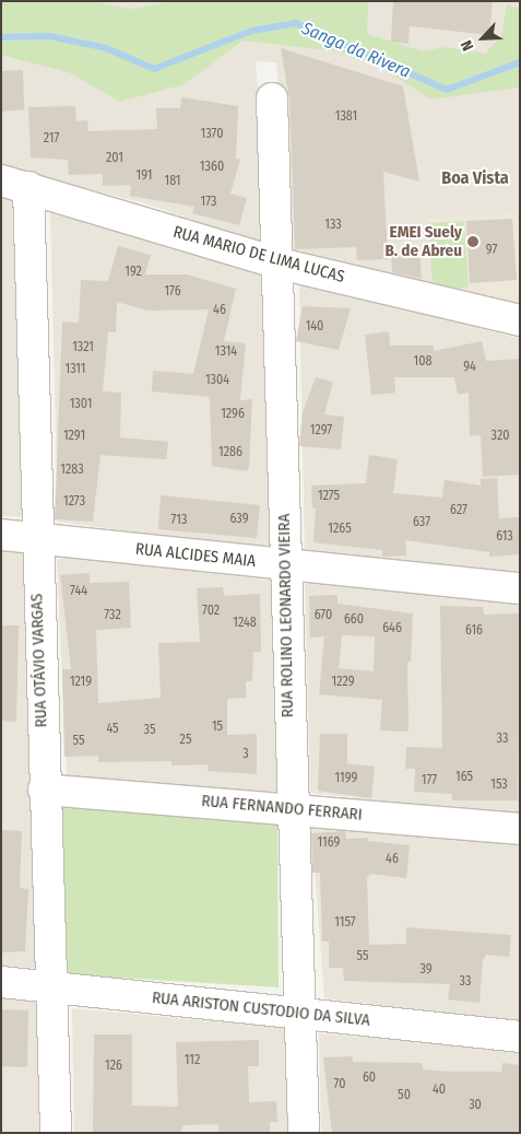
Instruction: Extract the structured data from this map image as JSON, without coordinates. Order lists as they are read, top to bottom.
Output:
{
  "streets": {
    "street": [
      "RUA MARIO DE LIMA LUCAS",
      "RUA ALCIDES MAIA",
      "RUA ROLINO LEONARDO VIEIRA",
      "RUA OTÁVIO VARGAS",
      "RUA FERNANDO FERRARI",
      "RUA ARISTON CUSTODIO DA SILVA"
    ]
  },
  "crossings": [
    ["RUA MARIO DE LIMA LUCAS", "RUA ROLINO LEONARDO VIEIRA"],
    ["RUA MARIO DE LIMA LUCAS", "RUA OTÁVIO VARGAS"],
    ["RUA ALCIDES MAIA", "RUA ROLINO LEONARDO VIEIRA"],
    ["RUA ALCIDES MAIA", "RUA OTÁVIO VARGAS"],
    ["RUA ROLINO LEONARDO VIEIRA", "RUA FERNANDO FERRARI"],
    ["RUA ROLINO LEONARDO VIEIRA", "RUA ARISTON CUSTODIO DA SILVA"],
    ["RUA OTÁVIO VARGAS", "RUA FERNANDO FERRARI"],
    ["RUA OTÁVIO VARGAS", "RUA ARISTON CUSTODIO DA SILVA"]
  ],
  "districts": ["Boa Vista"],
  "water": ["Sanga da Rivera"],
  "places": ["EMEI Suely B. de Abreu"],
  "house_numbers": [
    "1381",
    "1370",
    "217",
    "201",
    "1360",
    "191",
    "181",
    "173",
    "133",
    "97",
    "192",
    "176",
    "46",
    "140",
    "1321",
    "1314",
    "108",
    "94",
    "1311",
    "1304",
    "1301",
    "1296",
    "1297",
    "1291",
    "320",
    "1286",
    "1283",
    "1275",
    "1273",
    "627",
    "639",
    "713",
    "637",
    "1265",
    "613",
    "744",
    "702",
    "732",
    "670",
    "660",
    "1248",
    "646",
    "616",
    "1219",
    "1229",
    "15",
    "45",
    "35",
    "33",
    "25",
    "55",
    "3",
    "165",
    "1199",
    "177",
    "153",
    "1169",
    "46",
    "1157",
    "55",
    "39",
    "33",
    "112",
    "126",
    "60",
    "70",
    "40",
    "50",
    "30"
  ],
  "north": "bottom left"
}
